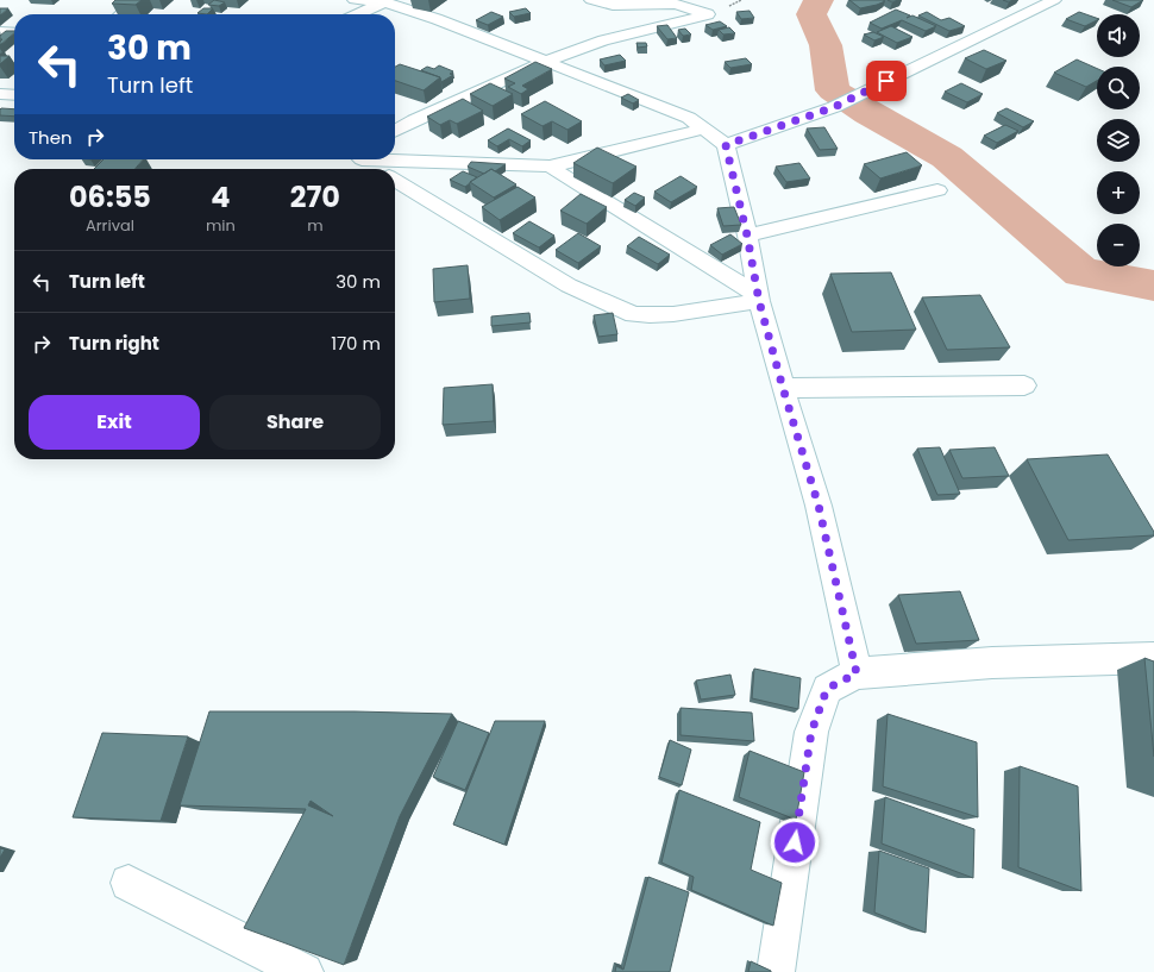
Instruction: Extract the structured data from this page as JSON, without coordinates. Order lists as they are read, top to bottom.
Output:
{
  "page": {
    "map_buttons": ["+", "−"],
    "turn": ["30 m", "Turn left"],
    "then": "Then",
    "eta": [
      "06:55",
      "Arrival",
      "4",
      "min",
      "270",
      "m"
    ],
    "list": [
      {
        "name": "Turn left",
        "value": "30 m"
      },
      {
        "name": "Turn right",
        "value": "170 m"
      }
    ],
    "buttons": ["Exit", "Share"]
  }
}
